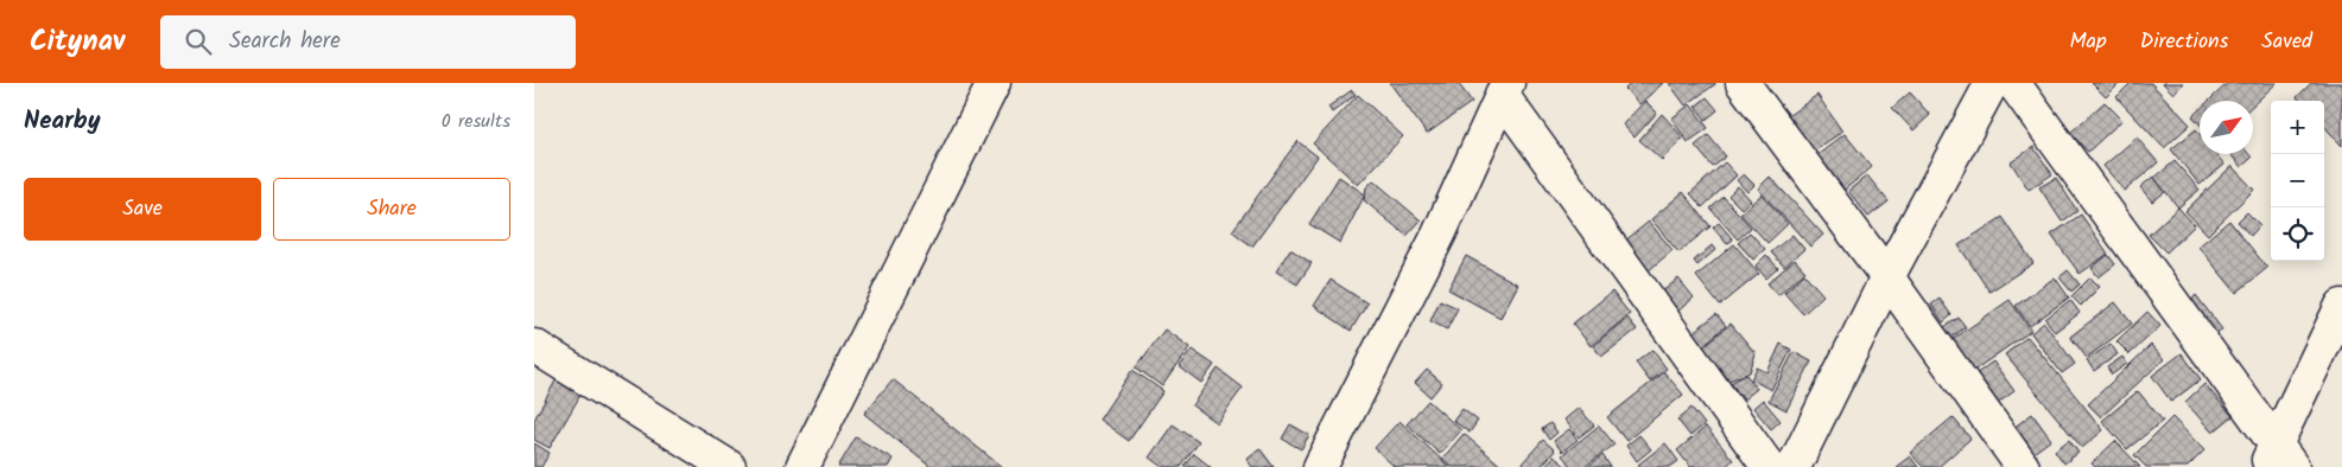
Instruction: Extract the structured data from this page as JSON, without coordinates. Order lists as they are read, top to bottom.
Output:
{
  "north": "top right",
  "page": {
    "header": "Citynav",
    "search": "Search here",
    "nav": ["Map", "Directions", "Saved"],
    "heading": ["Nearby", "0 results"],
    "map_buttons": ["+", "−"],
    "buttons": ["Save", "Share"]
  }
}
